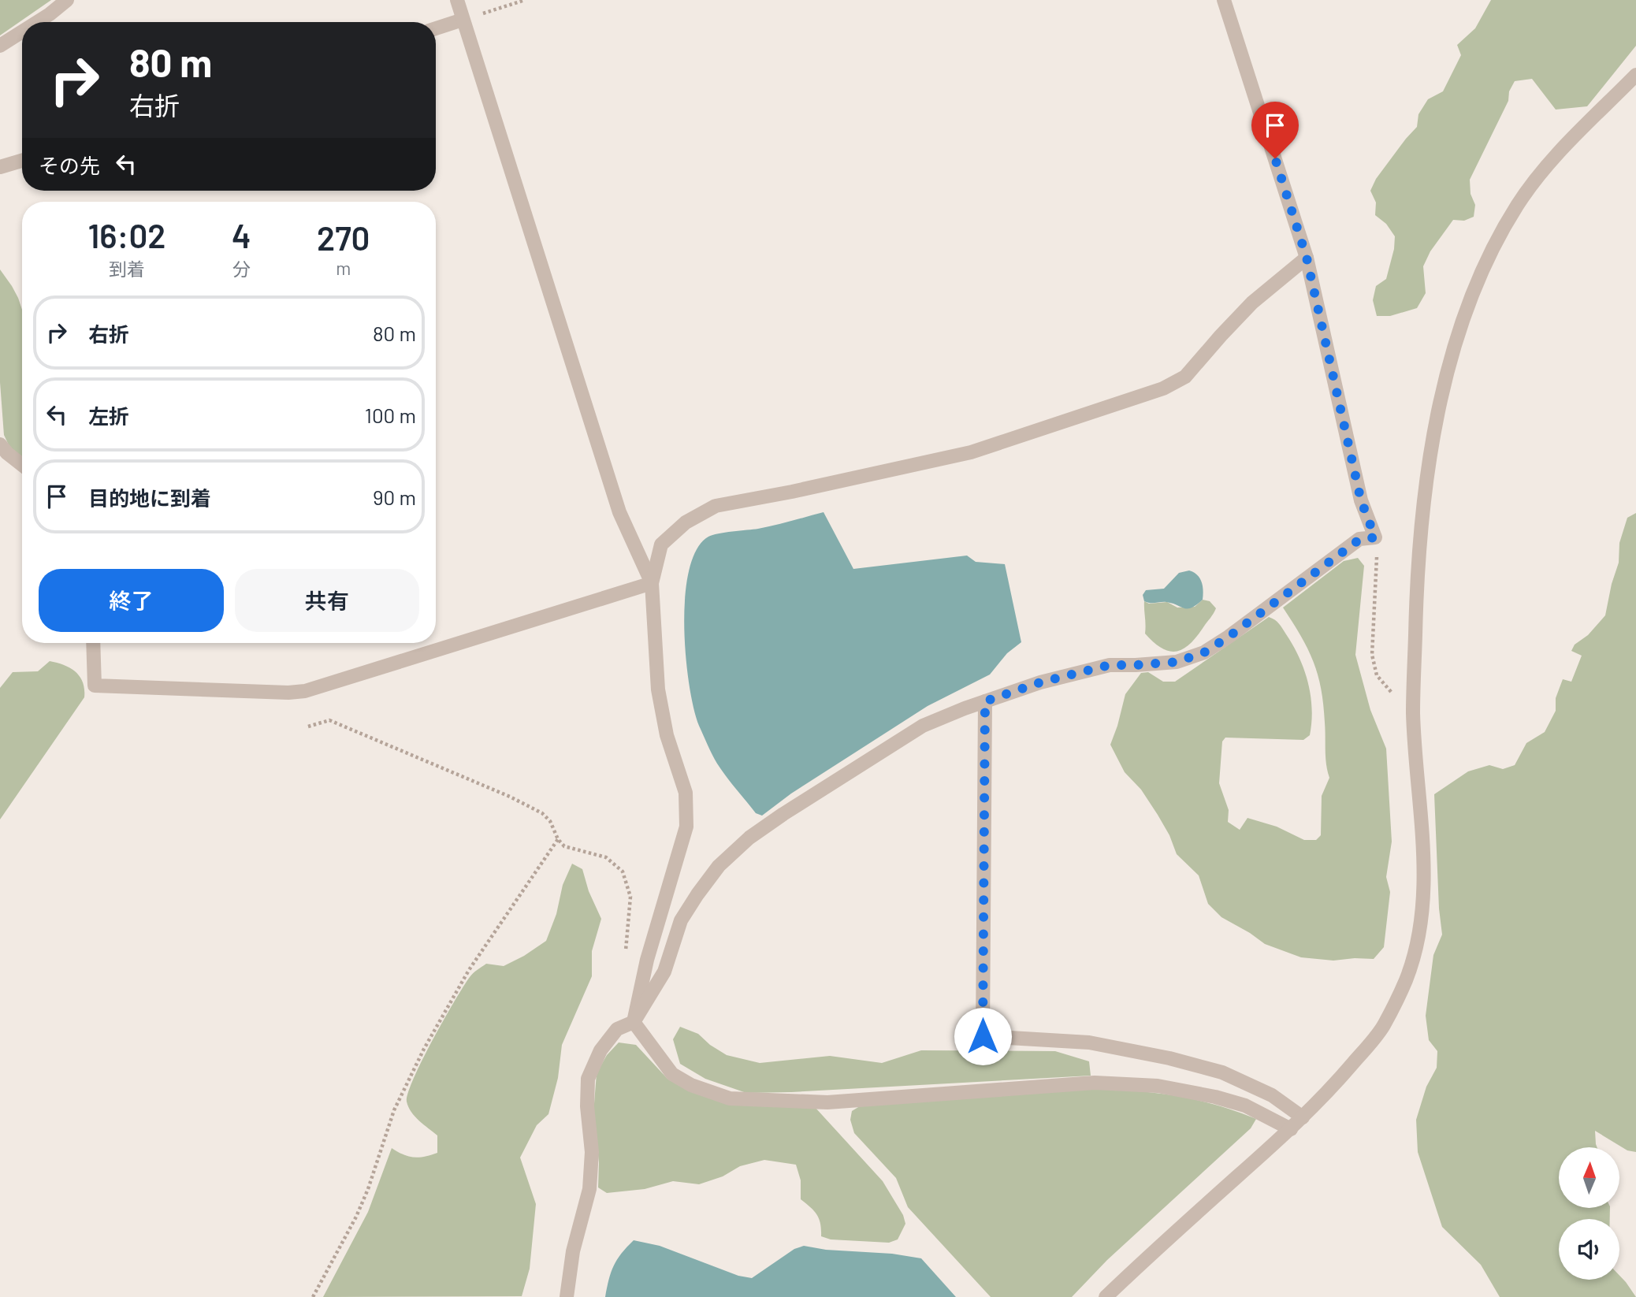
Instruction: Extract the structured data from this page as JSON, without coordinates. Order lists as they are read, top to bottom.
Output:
{
  "north": "top",
  "page": {
    "turn": ["80 m", "右折"],
    "then": "その先",
    "eta": [
      "16:02",
      "到着",
      "4",
      "分",
      "270",
      "m"
    ],
    "list": [
      {
        "name": "右折",
        "value": "80 m"
      },
      {
        "name": "左折",
        "value": "100 m"
      },
      {
        "name": "目的地に到着",
        "value": "90 m"
      }
    ],
    "buttons": ["終了", "共有"]
  }
}
